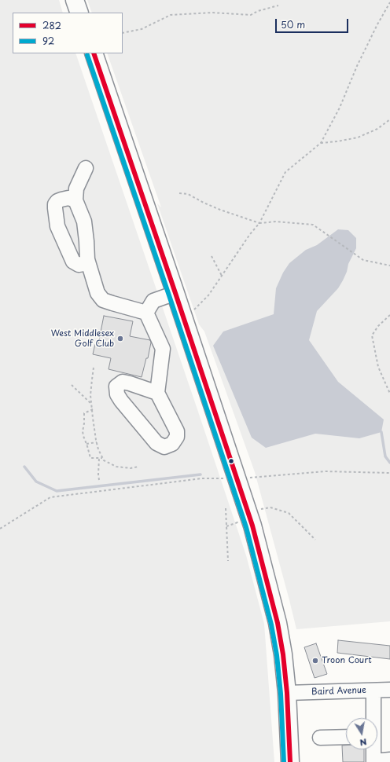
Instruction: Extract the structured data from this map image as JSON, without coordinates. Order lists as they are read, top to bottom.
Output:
{
  "streets": {
    "street": ["Baird Avenue"]
  },
  "places": ["West Middlesex Golf Club", "Troon Court"],
  "lines": ["transit line 282", "transit line 92"],
  "legend": ["282", "92"],
  "scale_bar": "50 m",
  "north": "bottom"
}
